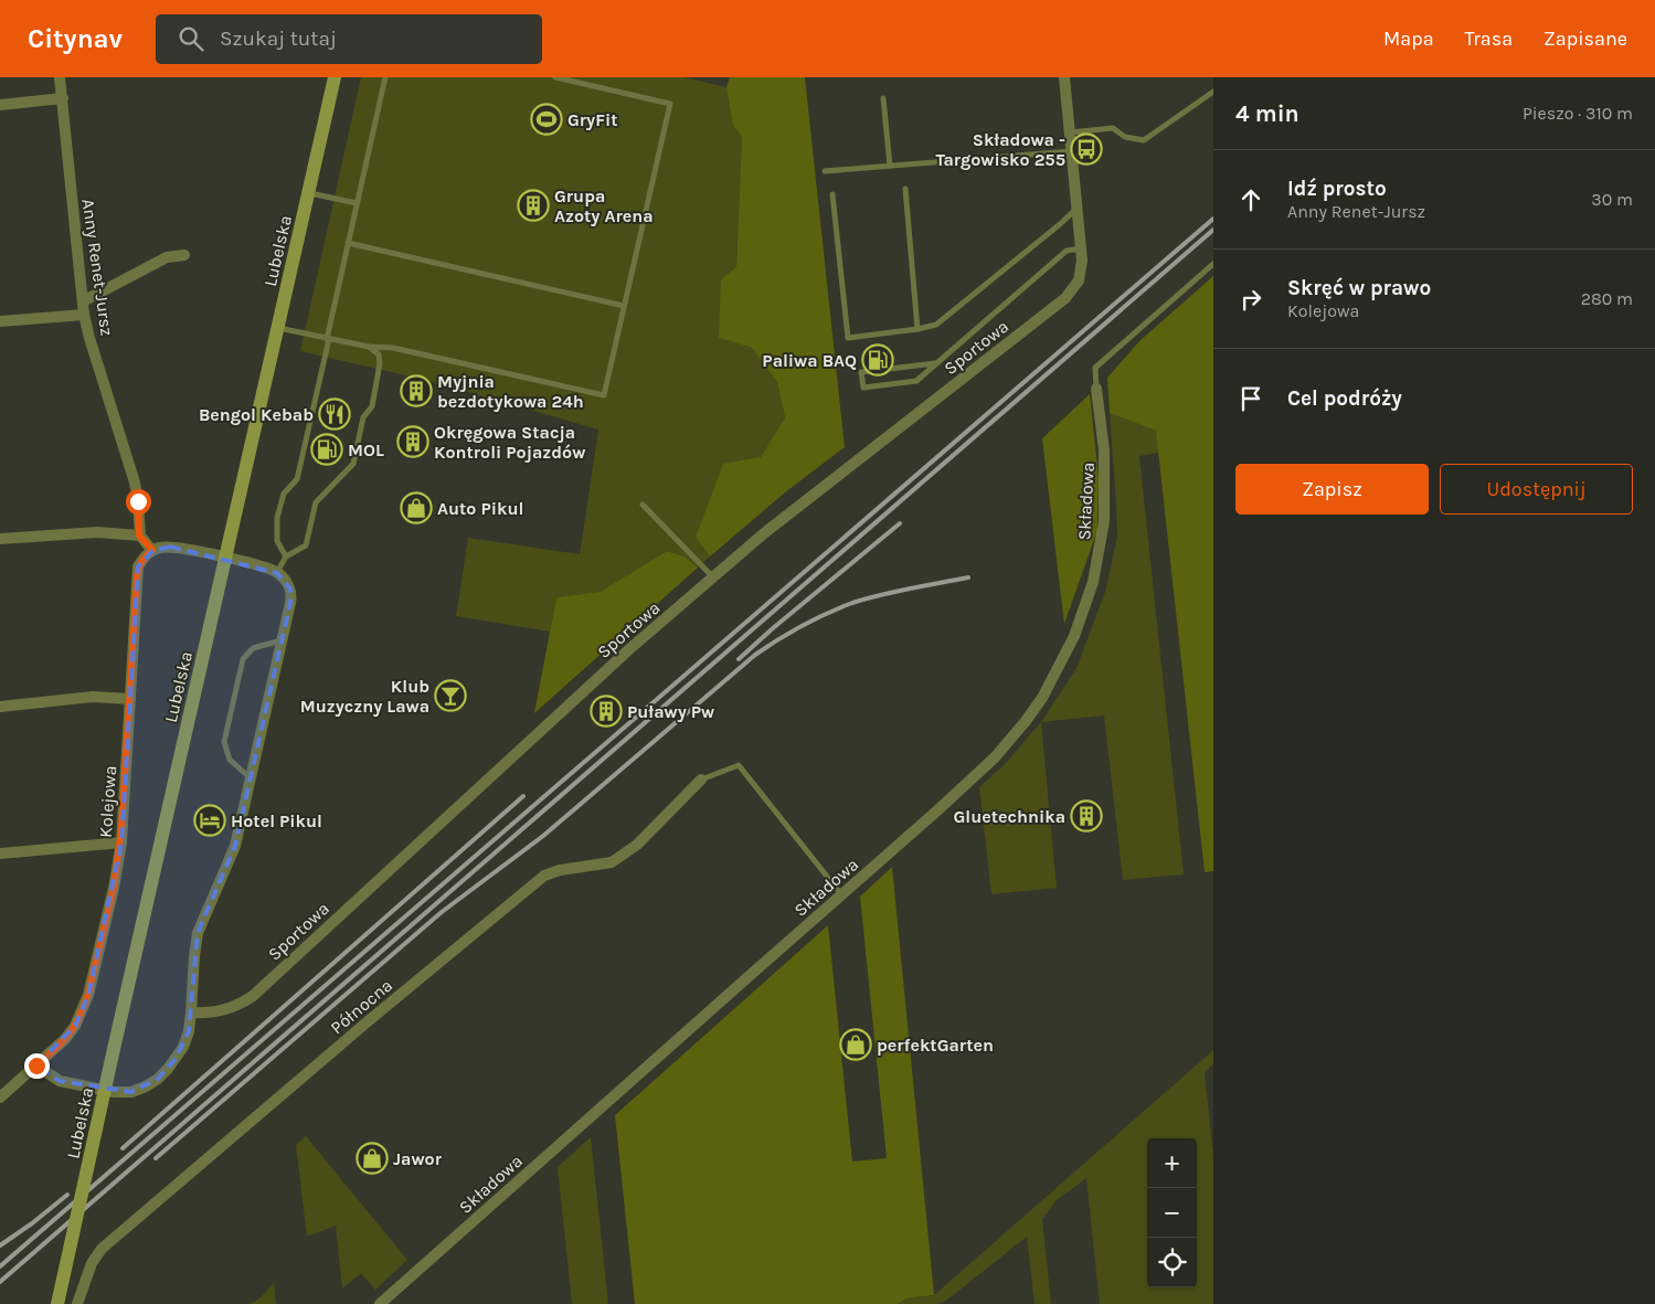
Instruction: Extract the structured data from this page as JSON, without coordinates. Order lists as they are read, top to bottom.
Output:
{
  "streets": {
    "main road": ["Lubelska"],
    "street": [
      "Anny Renet-Jursz",
      "Sportowa",
      "Składowa",
      "Kolejowa",
      "Północna"
    ]
  },
  "places": {
    "sports": ["GryFit"],
    "bus stop": ["Składowa - Targowisko 255"],
    "building": [
      "Grupa Azoty Arena",
      "Myjnia bezdotykowa 24h",
      "Okręgowa Stacja Kontroli Pojazdów",
      "Puławy Pw",
      "Gluetechnika"
    ],
    "fuel station": ["Paliwa BAQ", "MOL"],
    "restaurant": ["Bengol Kebab"],
    "shop": ["Auto Pikul", "perfektGarten", "Jawor"],
    "bar": ["Klub Muzyczny Lawa"],
    "hotel": ["Hotel Pikul"]
  },
  "page": {
    "header": "Citynav",
    "search": "Szukaj tutaj",
    "nav": ["Mapa", "Trasa", "Zapisane"],
    "heading": ["4 min", "Pieszo · 310 m"],
    "list": [
      ["Idź prosto", "Anny Renet-Jursz", "30 m"],
      ["Skręć w prawo", "Kolejowa", "280 m"],
      "Cel podróży"
    ],
    "buttons": ["Zapisz", "Udostępnij"],
    "map_buttons": ["+", "−"]
  }
}
